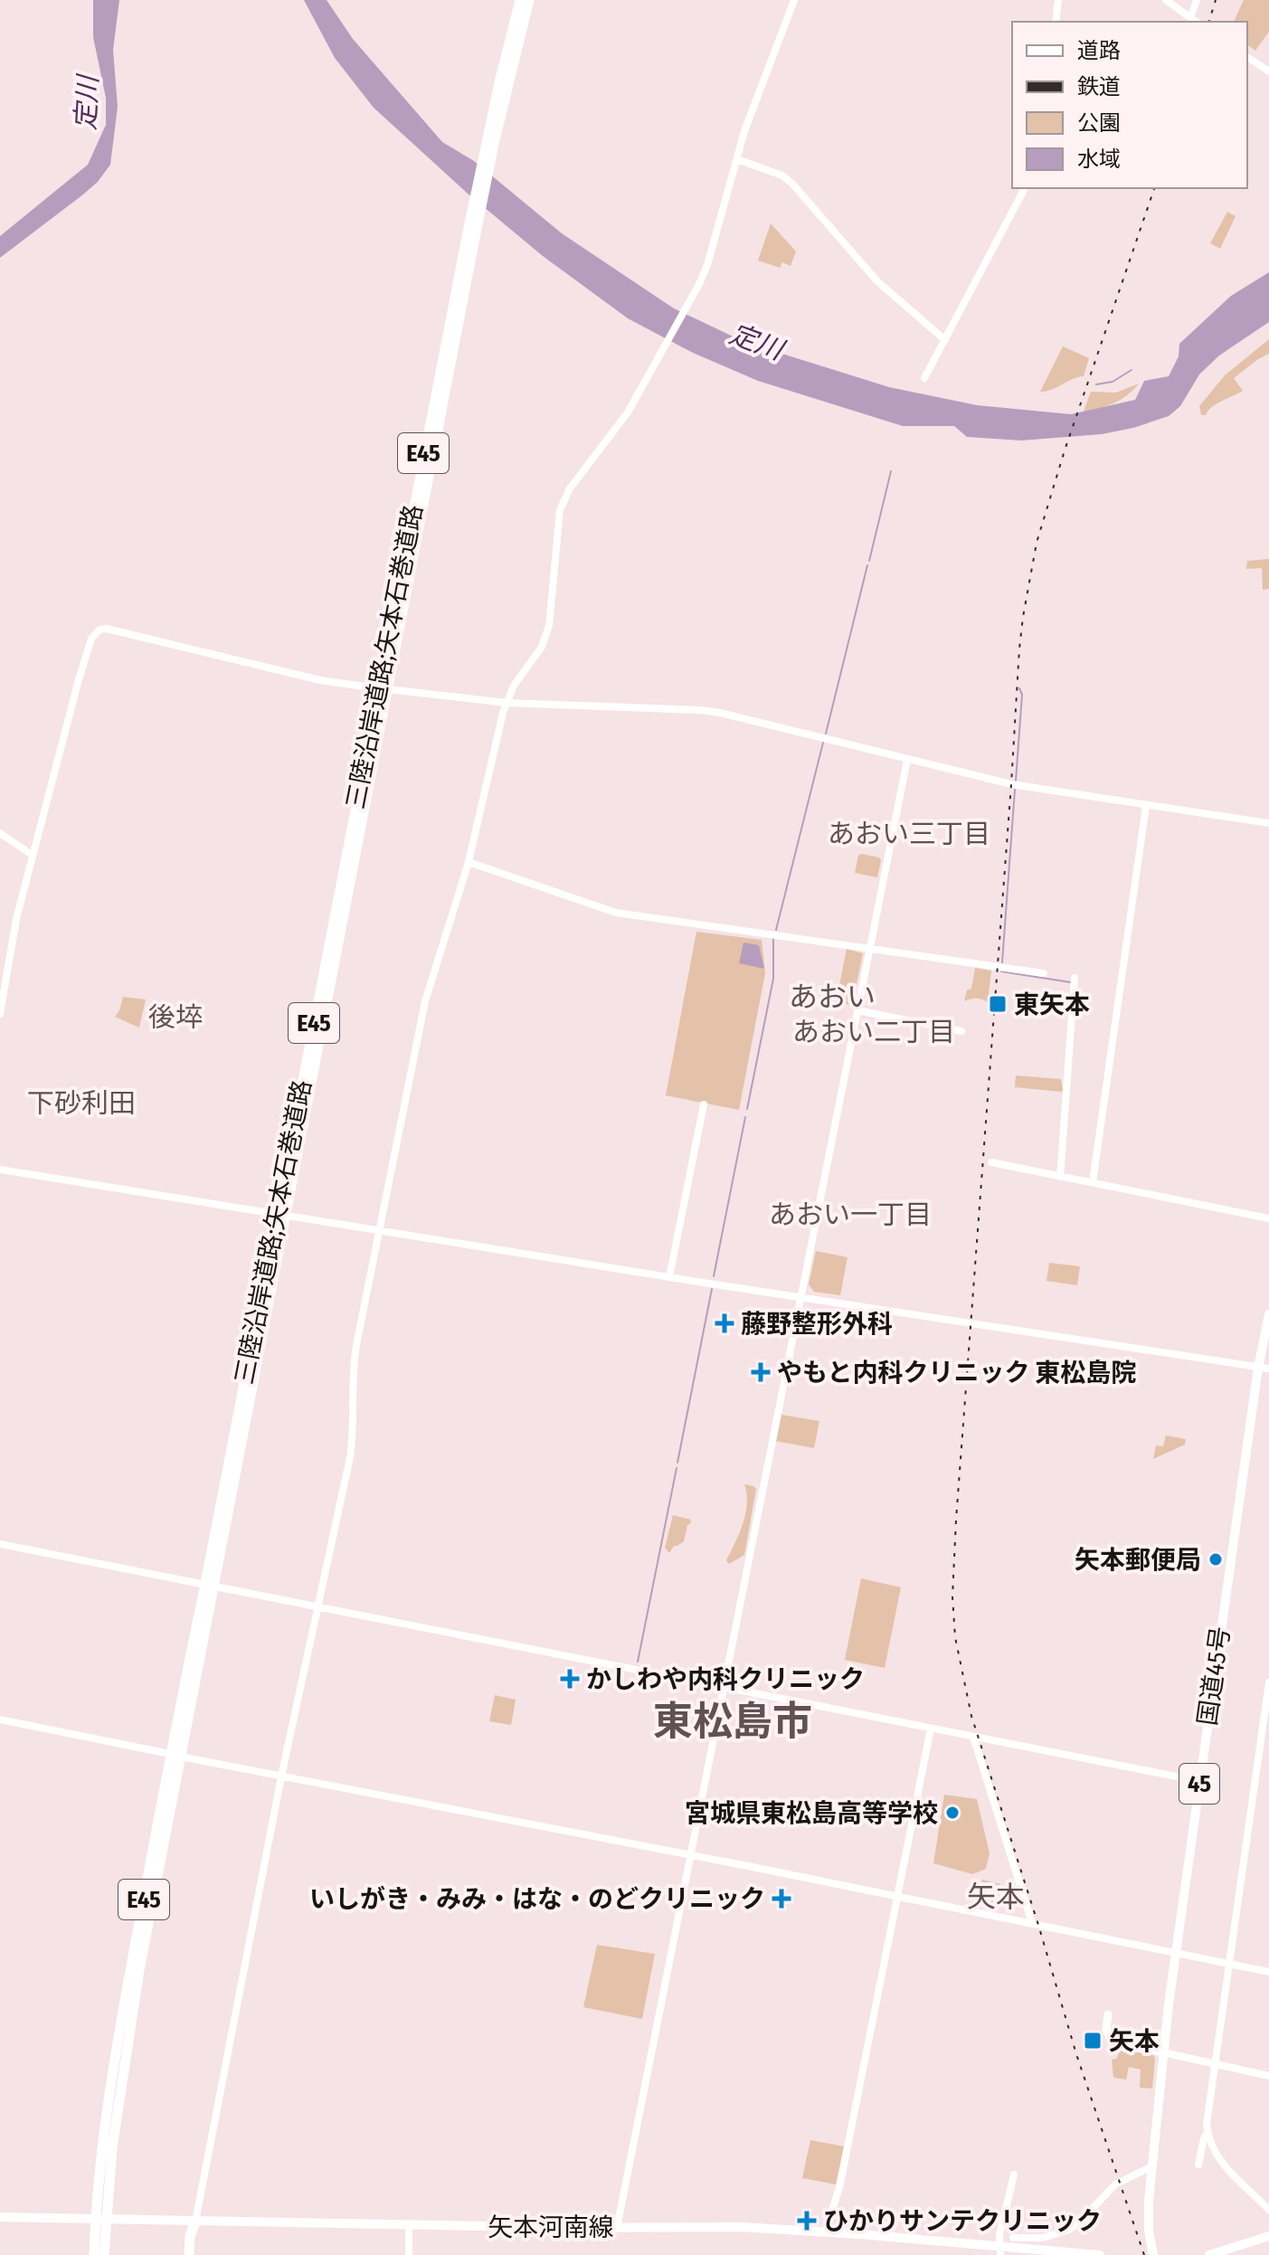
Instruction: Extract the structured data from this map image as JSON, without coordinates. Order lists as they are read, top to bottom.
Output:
{
  "streets": {
    "highway": ["E45", "三陸沿岸道路;矢本石巻道路"],
    "main road": ["国道45号", "45", "矢本河南線"]
  },
  "districts": [
    "あおい三丁目",
    "あおい",
    "後埣",
    "あおい二丁目",
    "下砂利田",
    "あおい一丁目",
    "東松島市",
    "矢本"
  ],
  "water": ["定川"],
  "places": {
    "transit": ["東矢本", "矢本"],
    "health": [
      "藤野整形外科",
      "やもと内科クリニック 東松島院",
      "かしわや内科クリニック",
      "いしがき・みみ・はな・のどクリニック",
      "ひかりサンテクリニック"
    ],
    "other": ["矢本郵便局", "宮城県東松島高等学校"]
  },
  "legend": [
    "道路",
    "鉄道",
    "公園",
    "水域"
  ]
}
